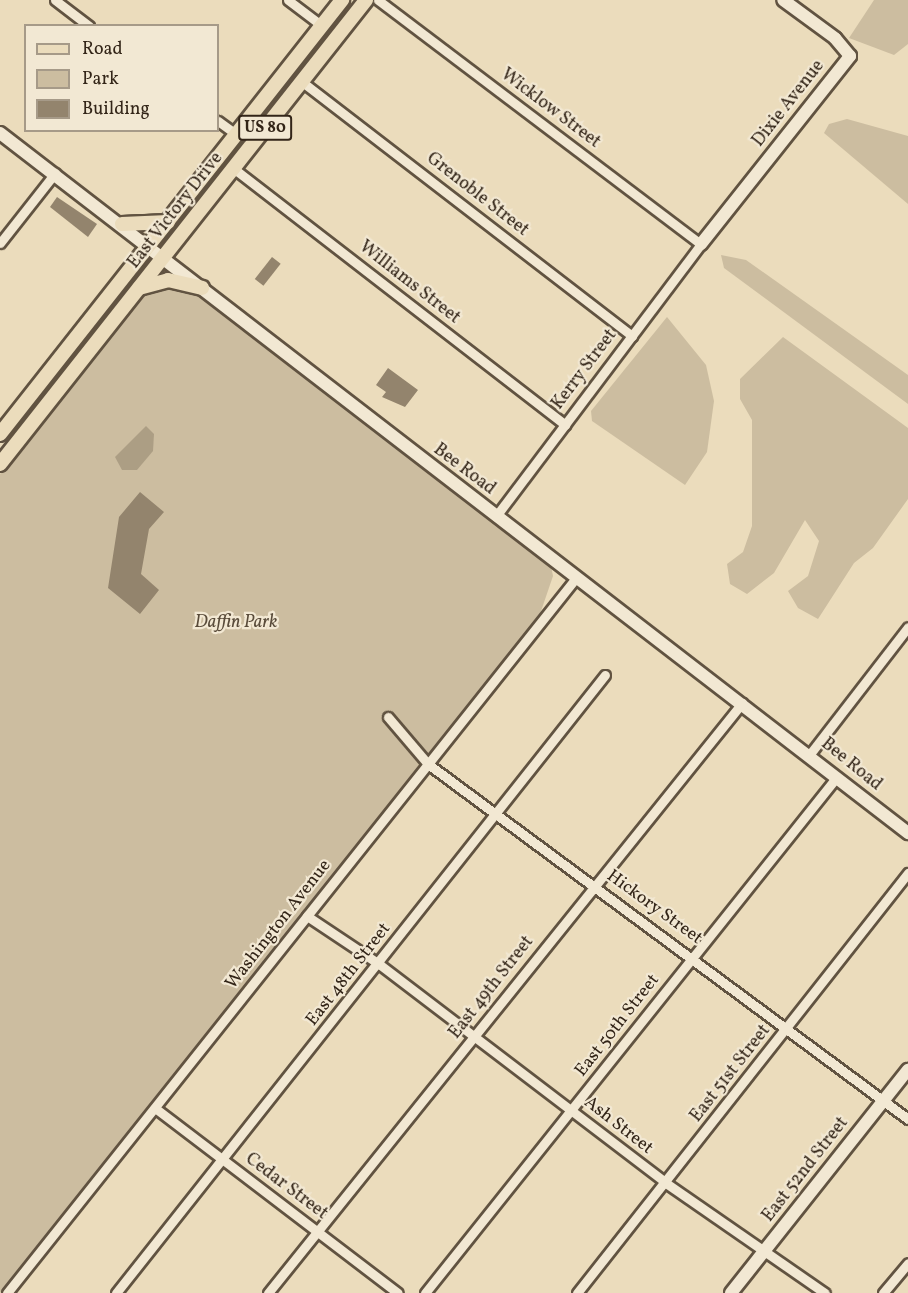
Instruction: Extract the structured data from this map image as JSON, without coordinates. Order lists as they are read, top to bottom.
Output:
{
  "streets": {
    "main road": [
      "Dixie Avenue",
      "US 80",
      "East Victory Drive",
      "Bee Road",
      "East 52nd Street"
    ],
    "street": [
      "Wicklow Street",
      "Grenoble Street",
      "Williams Street",
      "Kerry Street",
      "Hickory Street",
      "Washington Avenue",
      "East 48th Street",
      "East 49th Street",
      "East 50th Street",
      "East 51st Street",
      "Ash Street",
      "Cedar Street"
    ]
  },
  "crossings": [
    ["Dixie Avenue", "Wicklow Street"],
    ["Dixie Avenue", "Kerry Street"],
    ["Wicklow Street", "Kerry Street"],
    ["Grenoble Street", "East Victory Drive"],
    ["Grenoble Street", "Kerry Street"],
    ["East Victory Drive", "Williams Street"],
    ["East Victory Drive", "Bee Road"],
    ["Williams Street", "Kerry Street"],
    ["Kerry Street", "Bee Road"],
    ["Bee Road", "Washington Avenue"],
    ["Bee Road", "East 49th Street"],
    ["Bee Road", "East 50th Street"],
    ["Hickory Street", "Washington Avenue"],
    ["Hickory Street", "East 48th Street"],
    ["Hickory Street", "East 49th Street"],
    ["Hickory Street", "East 50th Street"],
    ["Hickory Street", "East 51st Street"],
    ["Hickory Street", "East 52nd Street"],
    ["Washington Avenue", "Ash Street"],
    ["Washington Avenue", "Cedar Street"],
    ["East 48th Street", "Ash Street"],
    ["East 48th Street", "Cedar Street"],
    ["East 49th Street", "Ash Street"],
    ["East 49th Street", "Cedar Street"],
    ["East 50th Street", "Ash Street"],
    ["East 51st Street", "Ash Street"],
    ["Ash Street", "East 52nd Street"]
  ],
  "parks": ["Daffin Park"],
  "legend": ["Road", "Park", "Building"]
}
